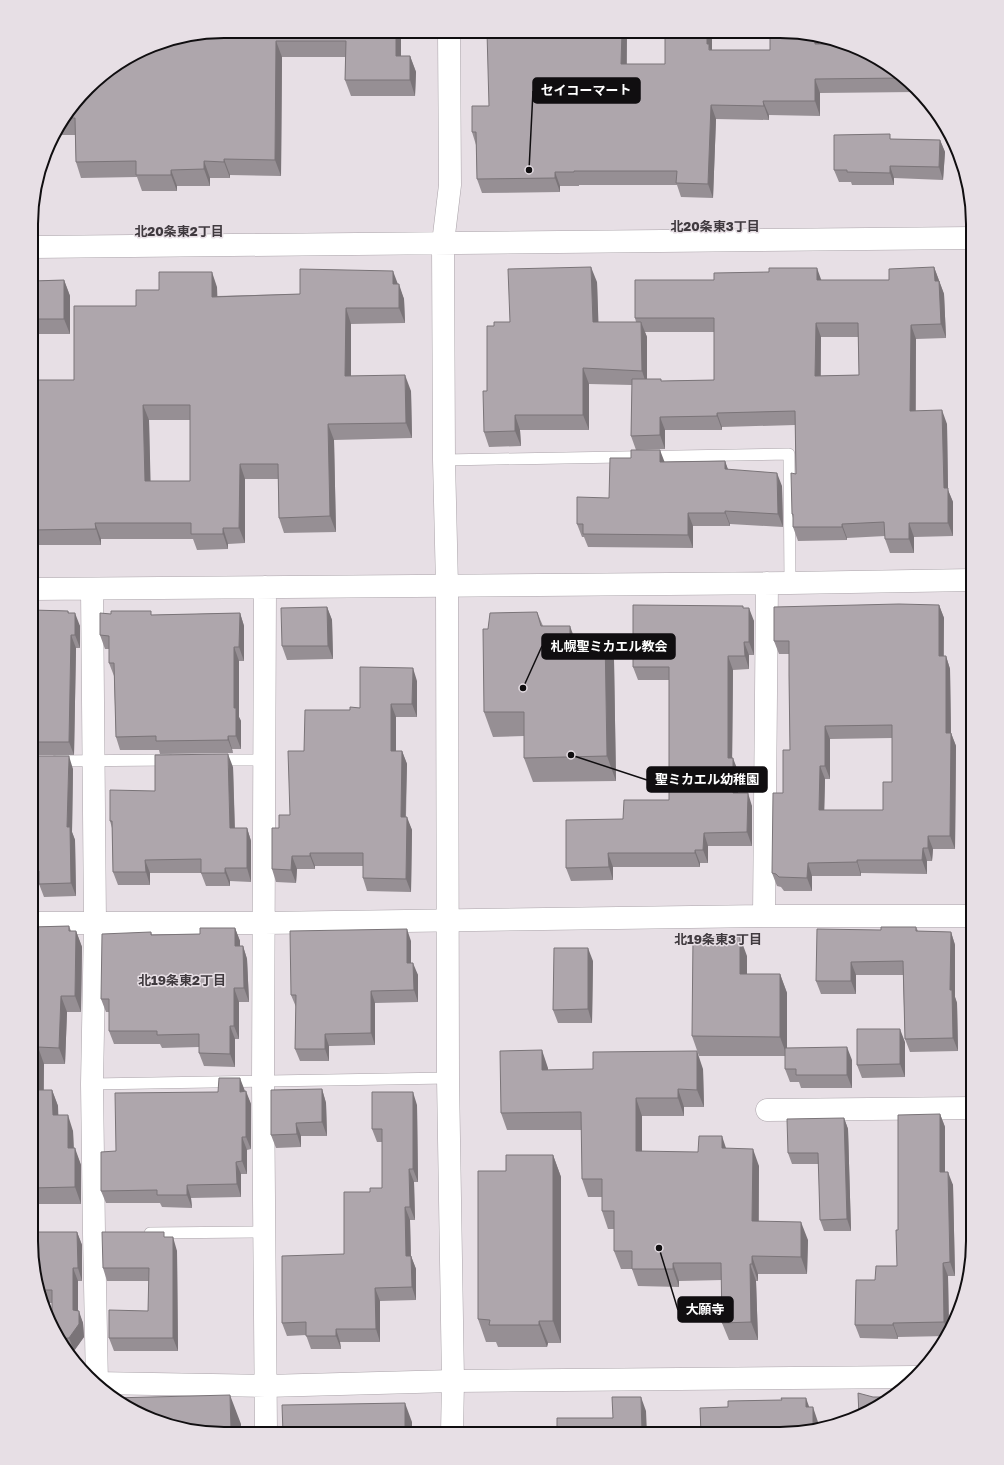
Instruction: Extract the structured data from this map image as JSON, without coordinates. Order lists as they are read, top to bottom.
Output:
{
  "districts": [
    "北20条東3丁目",
    "北20条東2丁目",
    "北19条東3丁目",
    "北19条東2丁目"
  ],
  "places": [
    "セイコーマート",
    "札幌聖ミカエル教会",
    "聖ミカエル幼稚園",
    "大願寺"
  ]
}
